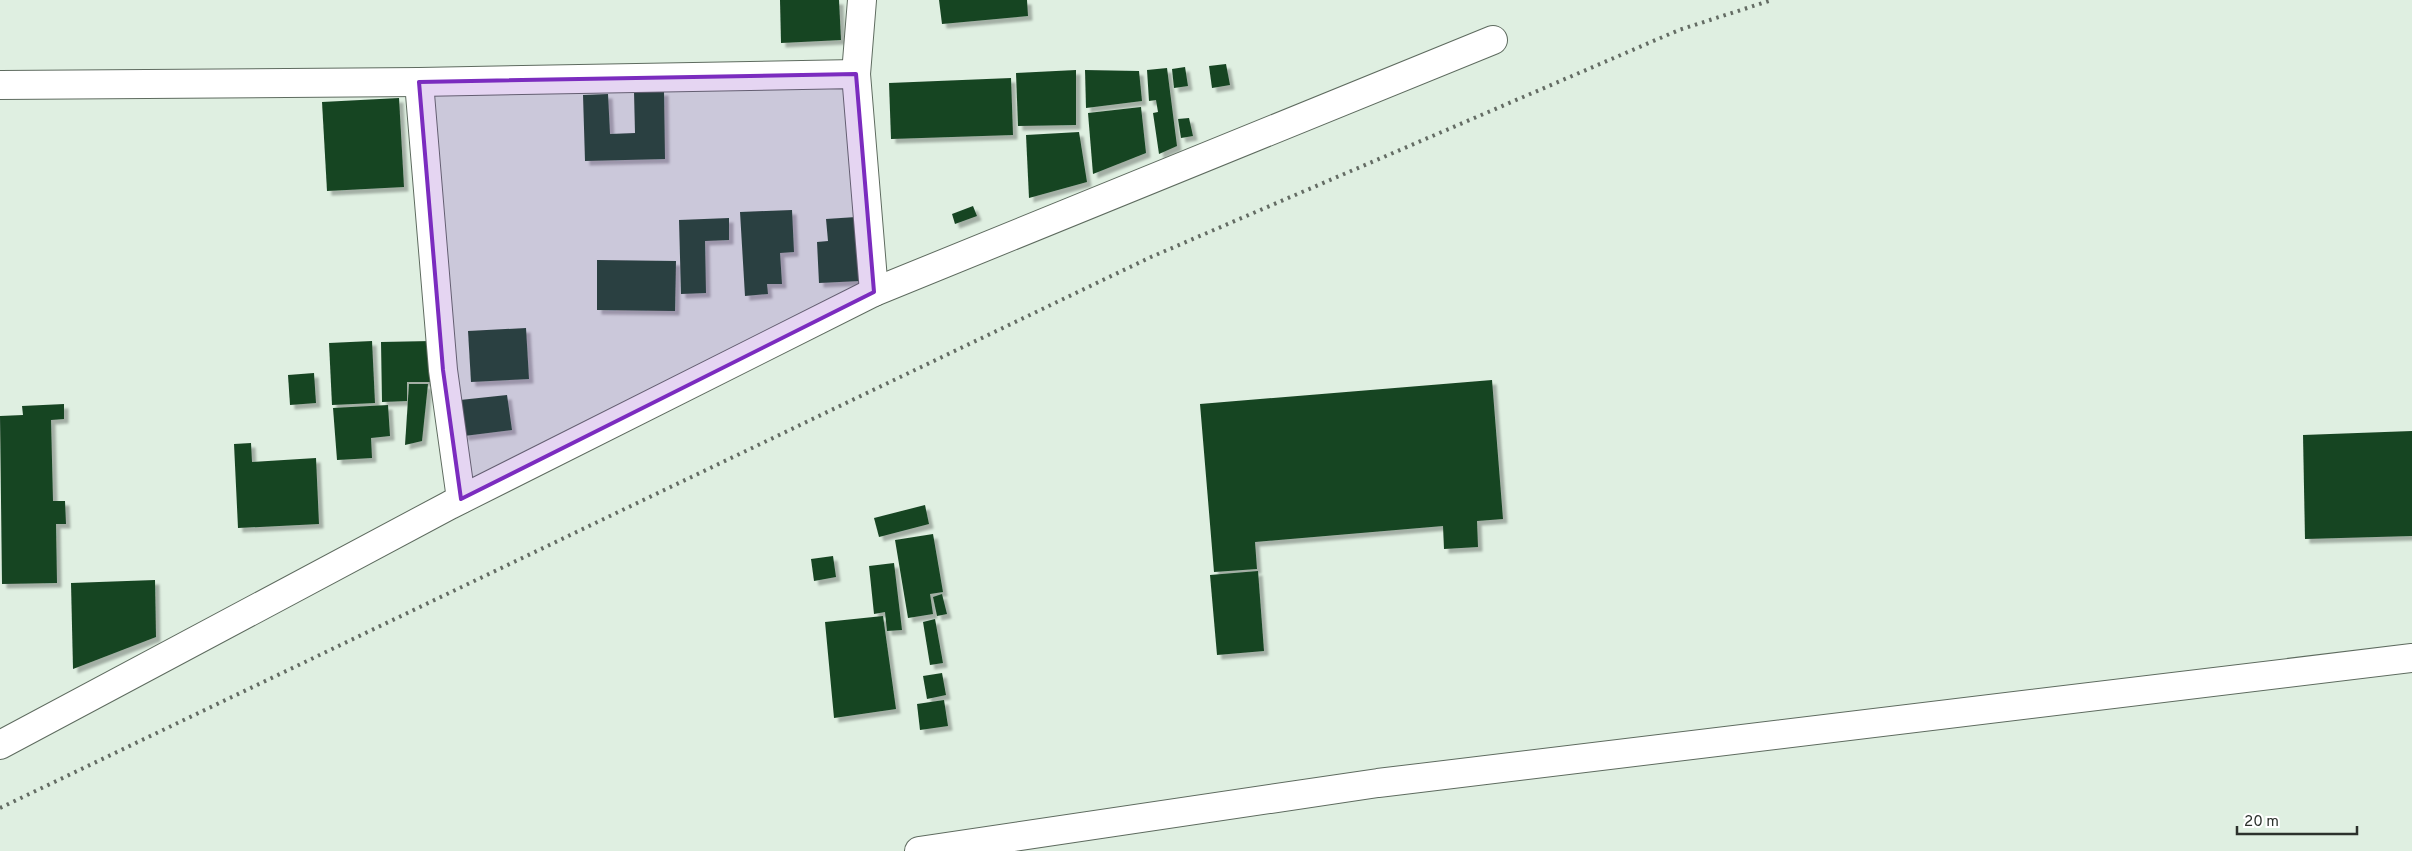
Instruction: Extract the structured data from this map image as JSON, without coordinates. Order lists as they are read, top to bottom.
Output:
{
  "scale_bar": "20 m"
}
